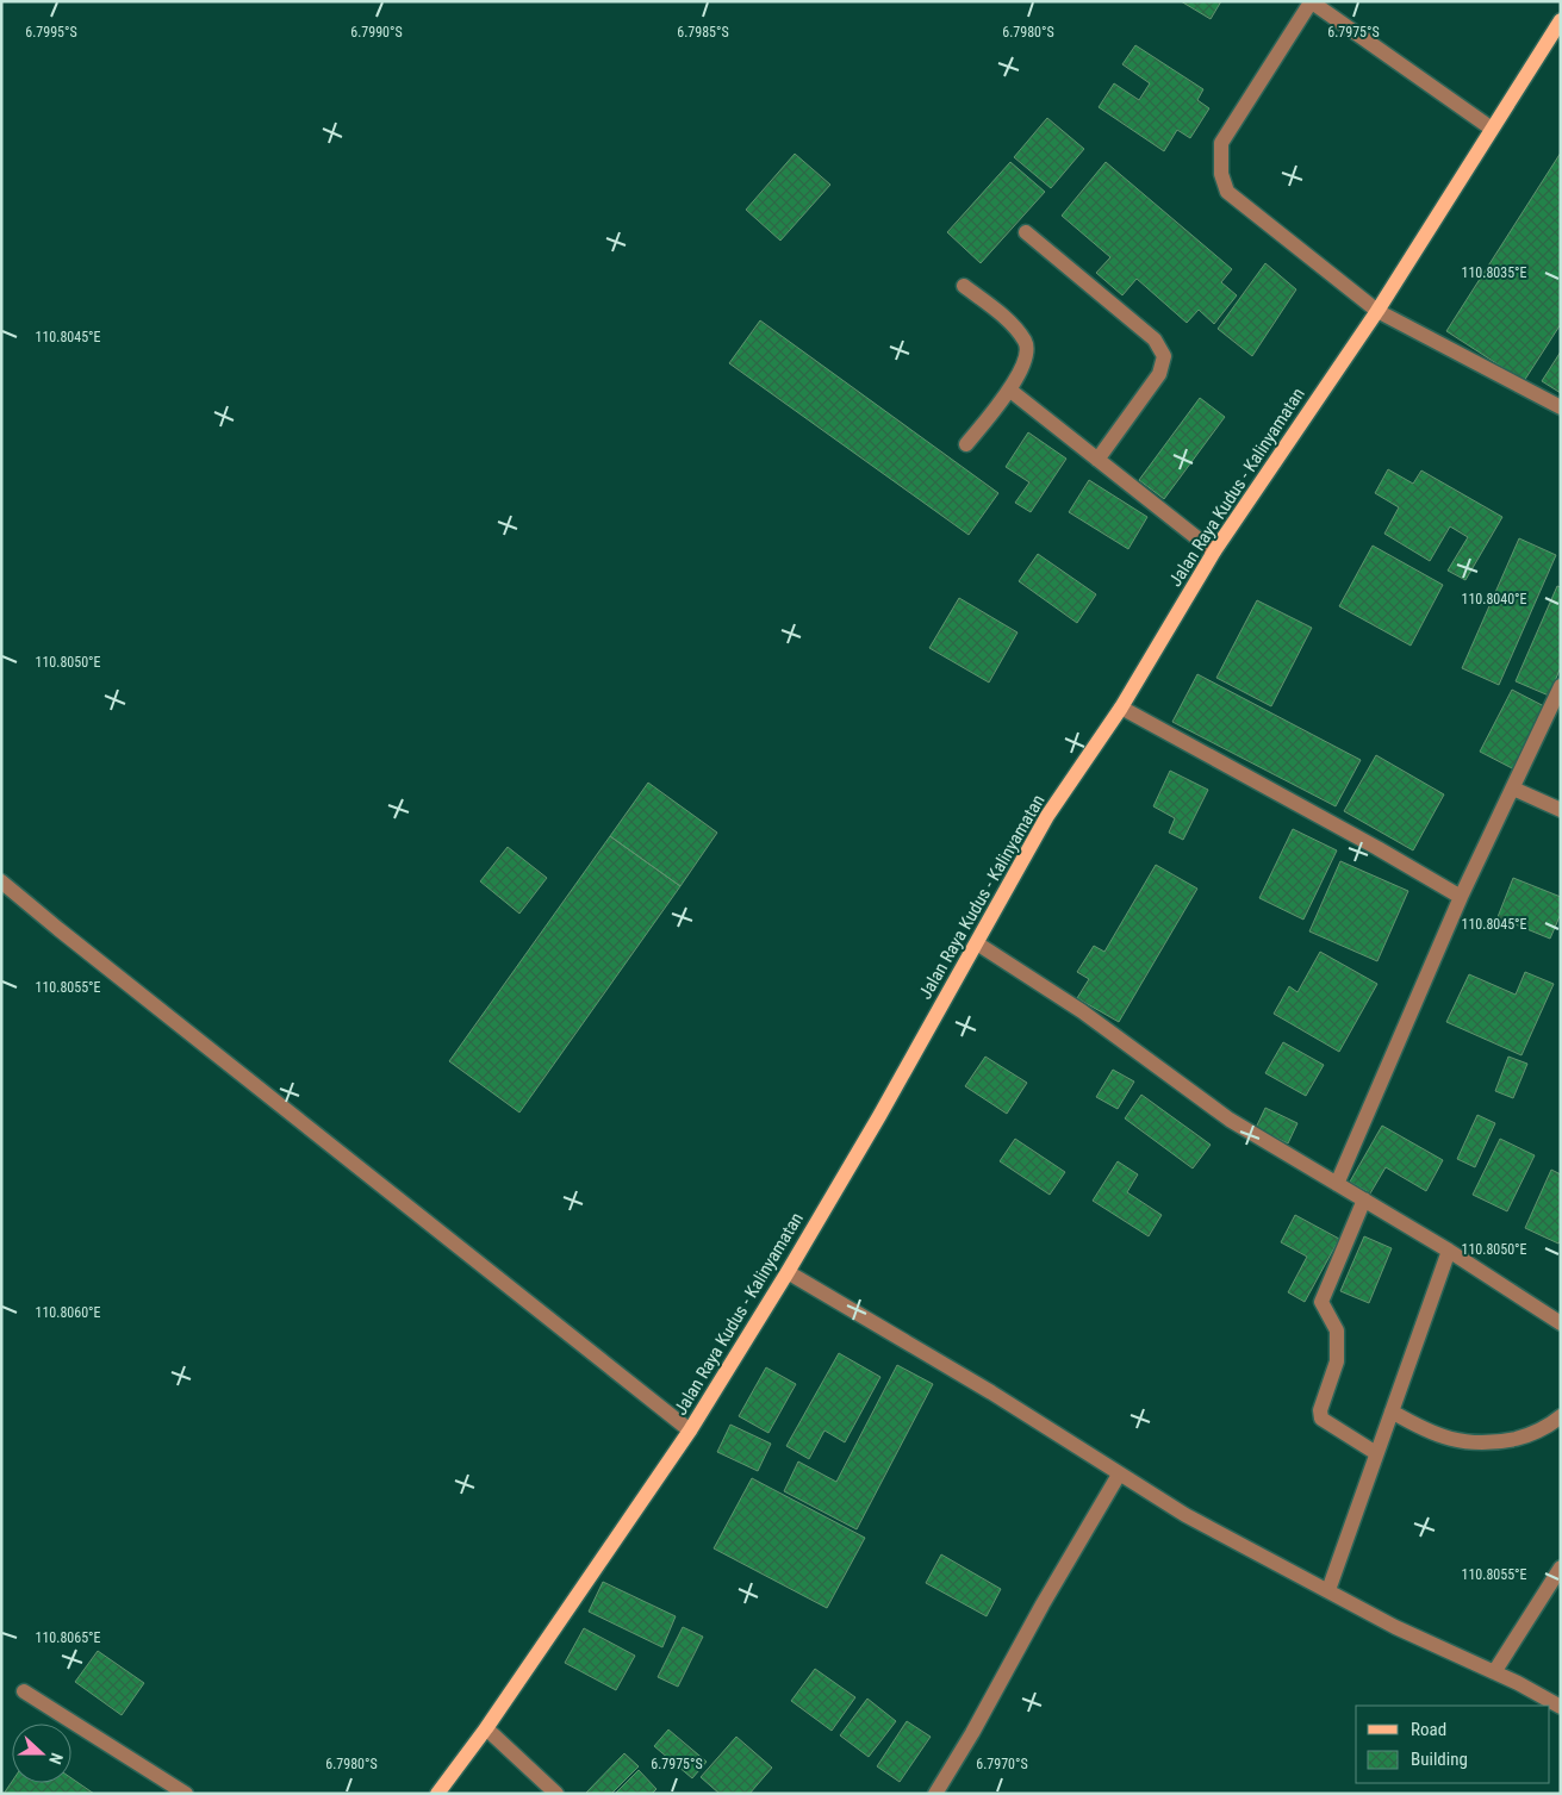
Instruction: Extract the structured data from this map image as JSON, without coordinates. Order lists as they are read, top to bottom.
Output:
{
  "streets": {
    "main road": ["Jalan Raya Kudus - Kalinyamatan"]
  },
  "legend": ["Road", "Building"],
  "north": "right",
  "coordinates": [
    "6.7985°S",
    "6.7980°S",
    "6.7975°S",
    "6.7995°S",
    "6.7990°S",
    "110.8035°E",
    "110.8045°E",
    "110.8040°E",
    "110.8050°E",
    "110.8055°E",
    "110.8060°E",
    "110.8065°E",
    "6.7970°S"
  ]
}
